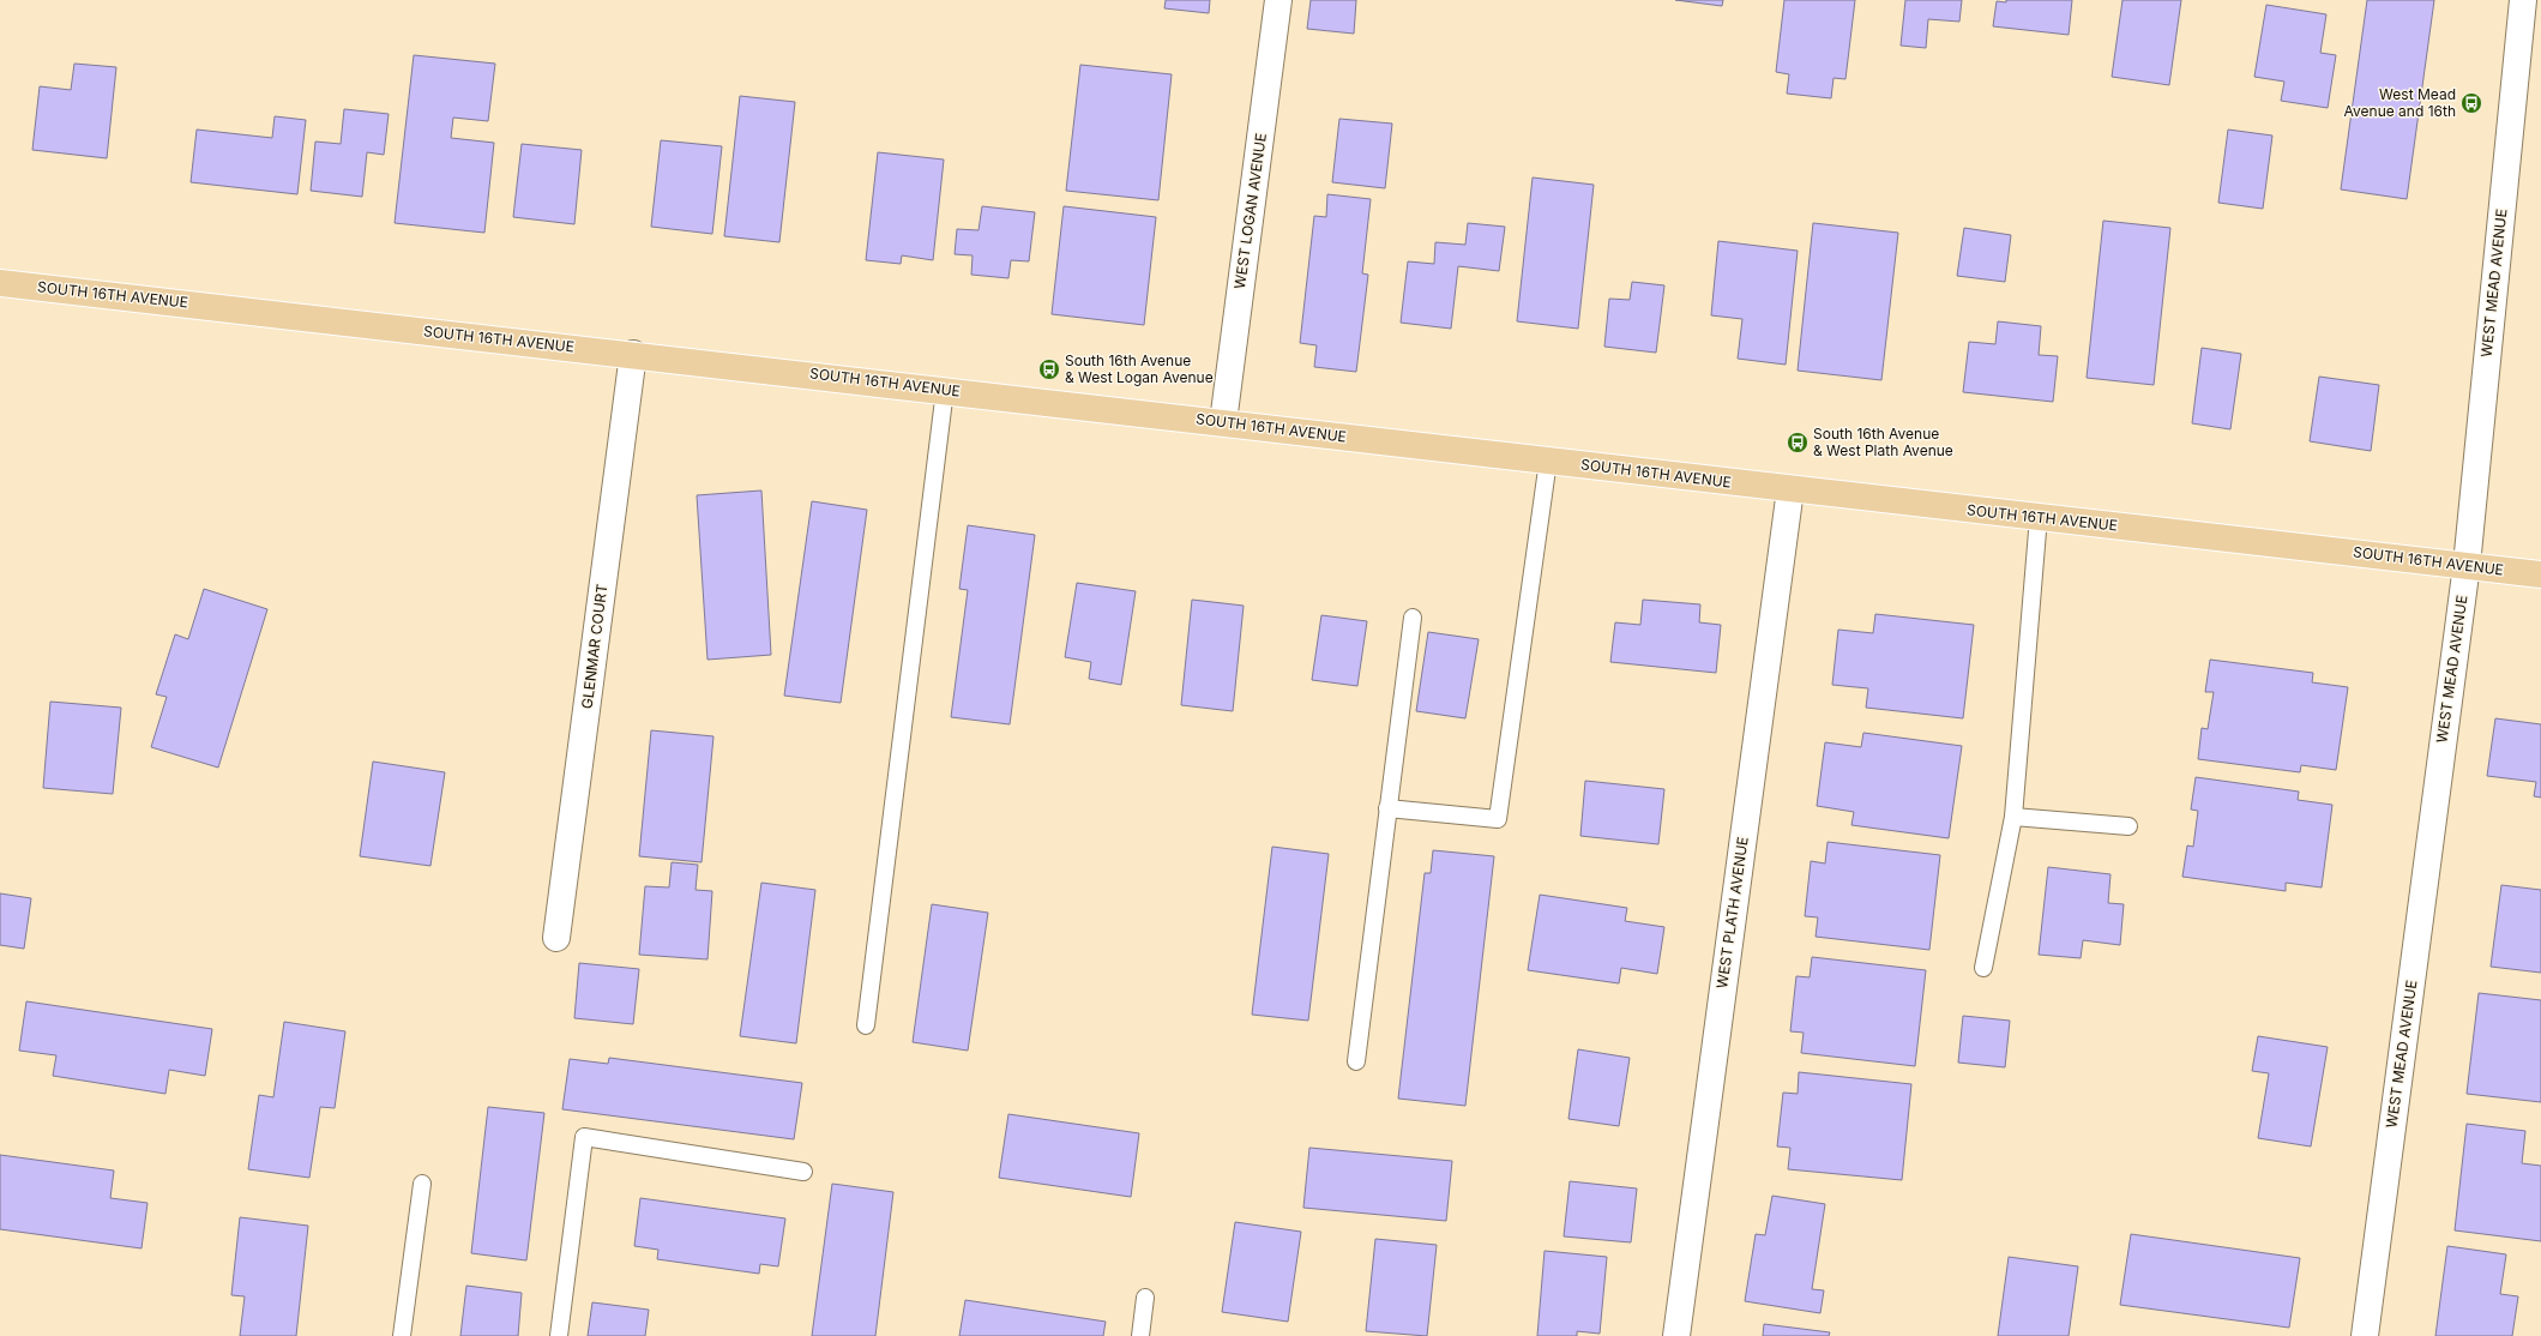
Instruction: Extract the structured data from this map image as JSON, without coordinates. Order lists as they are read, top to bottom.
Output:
{
  "streets": {
    "main road": ["SOUTH 16TH AVENUE"],
    "street": [
      "WEST LOGAN AVENUE",
      "WEST MEAD AVENUE",
      "GLENMAR COURT",
      "WEST PLATH AVENUE"
    ]
  },
  "crossings": [
    ["WEST LOGAN AVENUE", "SOUTH 16TH AVENUE"],
    ["WEST MEAD AVENUE", "SOUTH 16TH AVENUE"],
    ["SOUTH 16TH AVENUE", "GLENMAR COURT"],
    ["SOUTH 16TH AVENUE", "WEST PLATH AVENUE"]
  ],
  "places": {
    "bus stop": ["West Mead Avenue and 16th", "South 16th Avenue & West Logan Avenue", "South 16th Avenue & West Plath Avenue"]
  }
}
